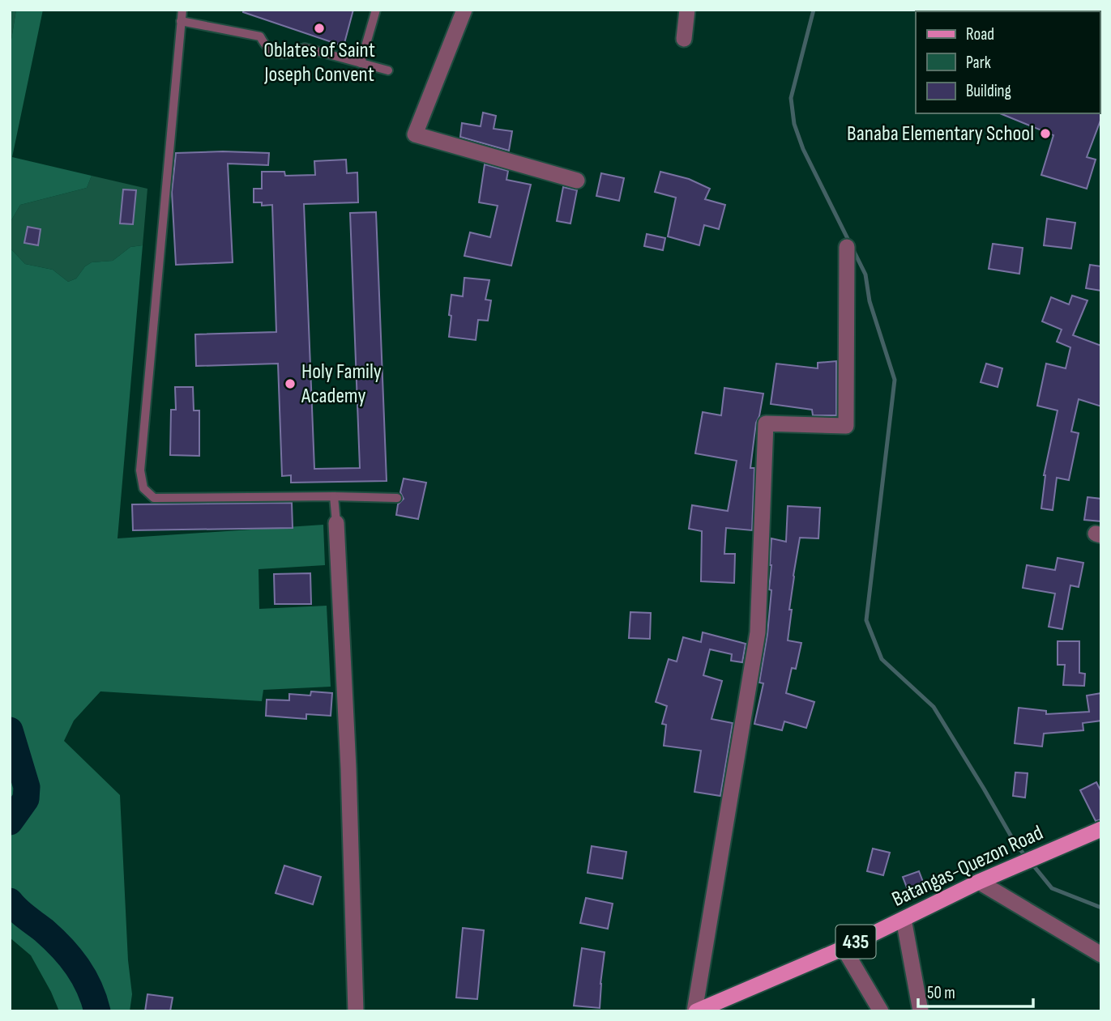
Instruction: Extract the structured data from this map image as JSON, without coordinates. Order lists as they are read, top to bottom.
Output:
{
  "streets": {
    "main road": ["Batangas-Quezon Road", "435"]
  },
  "places": ["Oblates of Saint Joseph Convent", "Banaba Elementary School", "Holy Family Academy"],
  "legend": ["Road", "Park", "Building"],
  "scale_bar": "50 m"
}
